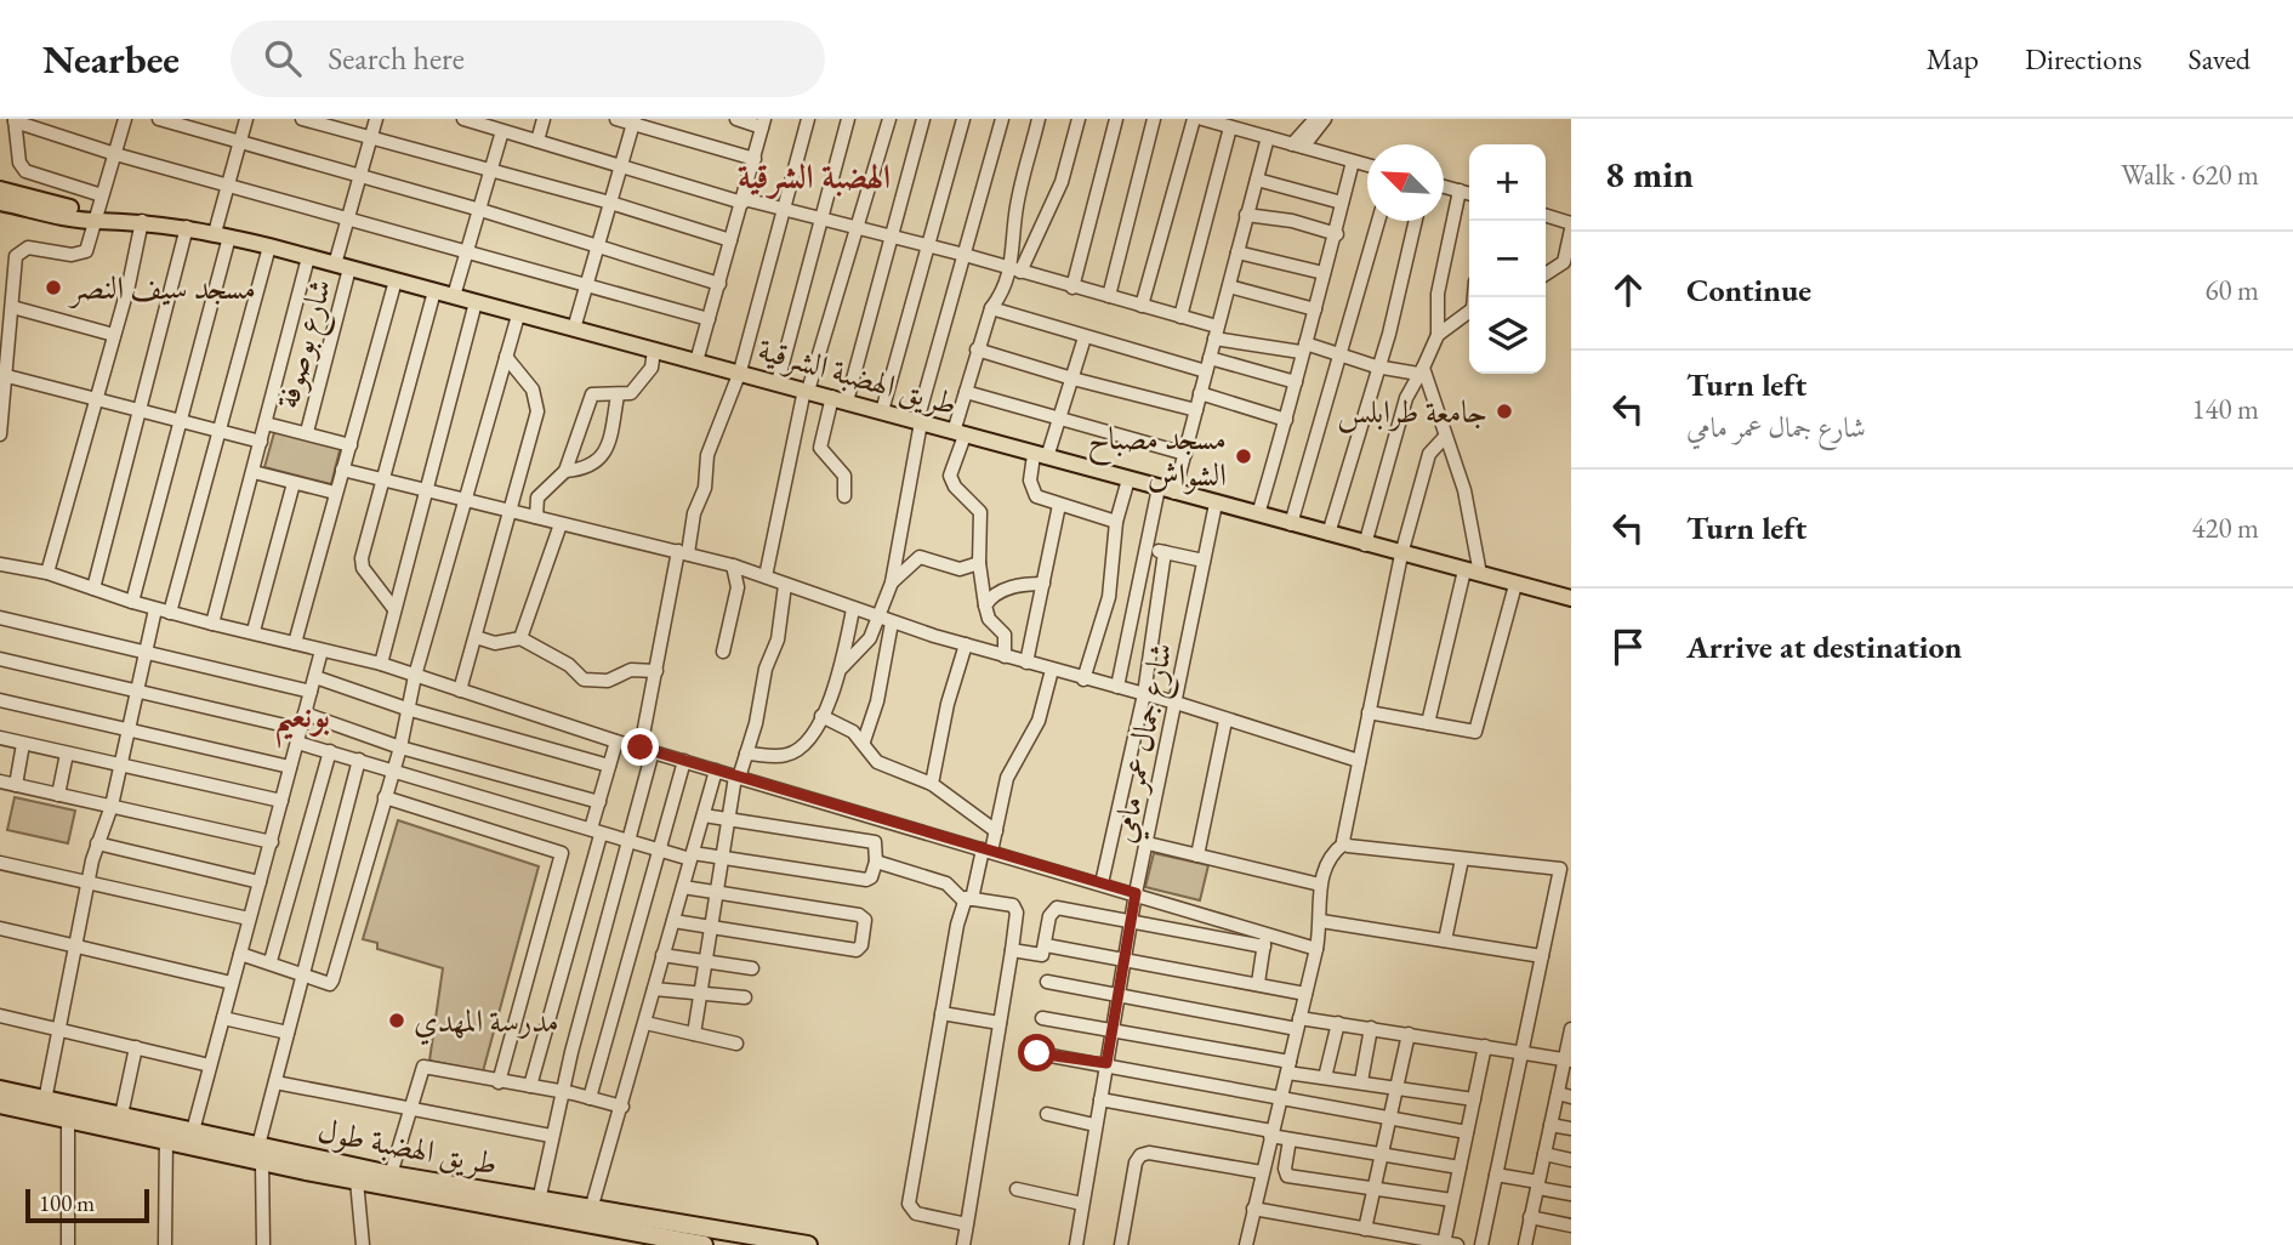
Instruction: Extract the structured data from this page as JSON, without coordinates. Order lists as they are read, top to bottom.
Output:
{
  "streets": {
    "highway": ["طريق الهضبة طول"],
    "main road": ["طريق الهضبة الشرقية"],
    "street": ["شارع بوصوفة", "شارع جمال عمر مامي"]
  },
  "crossings": [
    ["شارع بوصوفة", "طريق الهضبة الشرقية"],
    ["طريق الهضبة الشرقية", "شارع جمال عمر مامي"]
  ],
  "districts": ["الهضبة الشرقية", "بونعيم"],
  "places": [
    "مسجد سيف النصر",
    "جامعة طرابلس",
    "مسجد مصباح الشواش",
    "مدرسة المهدي"
  ],
  "scale_bar": "100 m",
  "north": "top left",
  "page": {
    "header": "Nearbee",
    "search": "Search here",
    "nav": ["Map", "Directions", "Saved"],
    "heading": ["8 min", "Walk · 620 m"],
    "map_buttons": ["+", "−"],
    "list": [
      ["Continue", "60 m"],
      ["Turn left", "شارع جمال عمر مامي", "140 m"],
      ["Turn left", "420 m"],
      "Arrive at destination"
    ],
    "scale": "100 m"
  }
}
